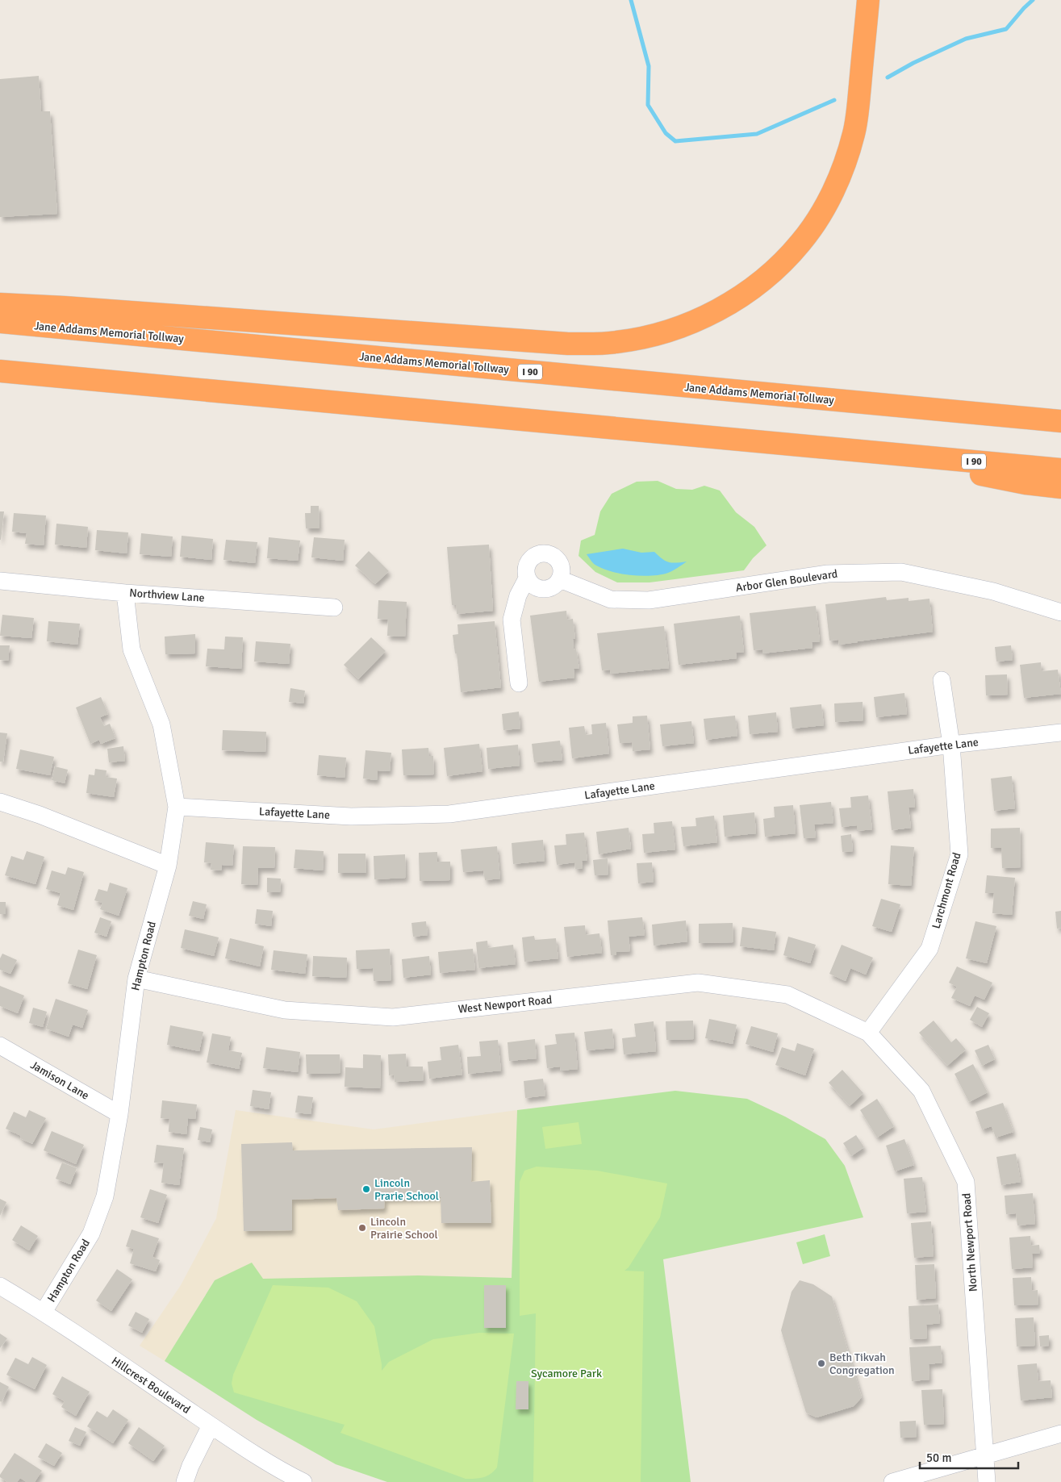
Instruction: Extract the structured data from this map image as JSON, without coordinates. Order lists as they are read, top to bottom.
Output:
{
  "streets": {
    "highway": ["Jane Addams Memorial Tollway", "I 90"],
    "street": [
      "Arbor Glen Boulevard",
      "Northview Lane",
      "Lafayette Lane",
      "Larchmont Road",
      "Hampton Road",
      "West Newport Road",
      "Jamison Lane",
      "North Newport Road",
      "Hillcrest Boulevard"
    ]
  },
  "crossings": [
    ["Northview Lane", "Hampton Road"],
    ["Lafayette Lane", "Larchmont Road"],
    ["Lafayette Lane", "Hampton Road"],
    ["Larchmont Road", "West Newport Road"],
    ["Larchmont Road", "North Newport Road"],
    ["Hampton Road", "West Newport Road"],
    ["Hampton Road", "Jamison Lane"],
    ["Hampton Road", "Hillcrest Boulevard"],
    ["West Newport Road", "North Newport Road"]
  ],
  "parks": ["Sycamore Park"],
  "places": ["Lincoln Prarie School", "Lincoln Prairie School", "Beth Tikvah Congregation"],
  "scale_bar": "50 m"
}
